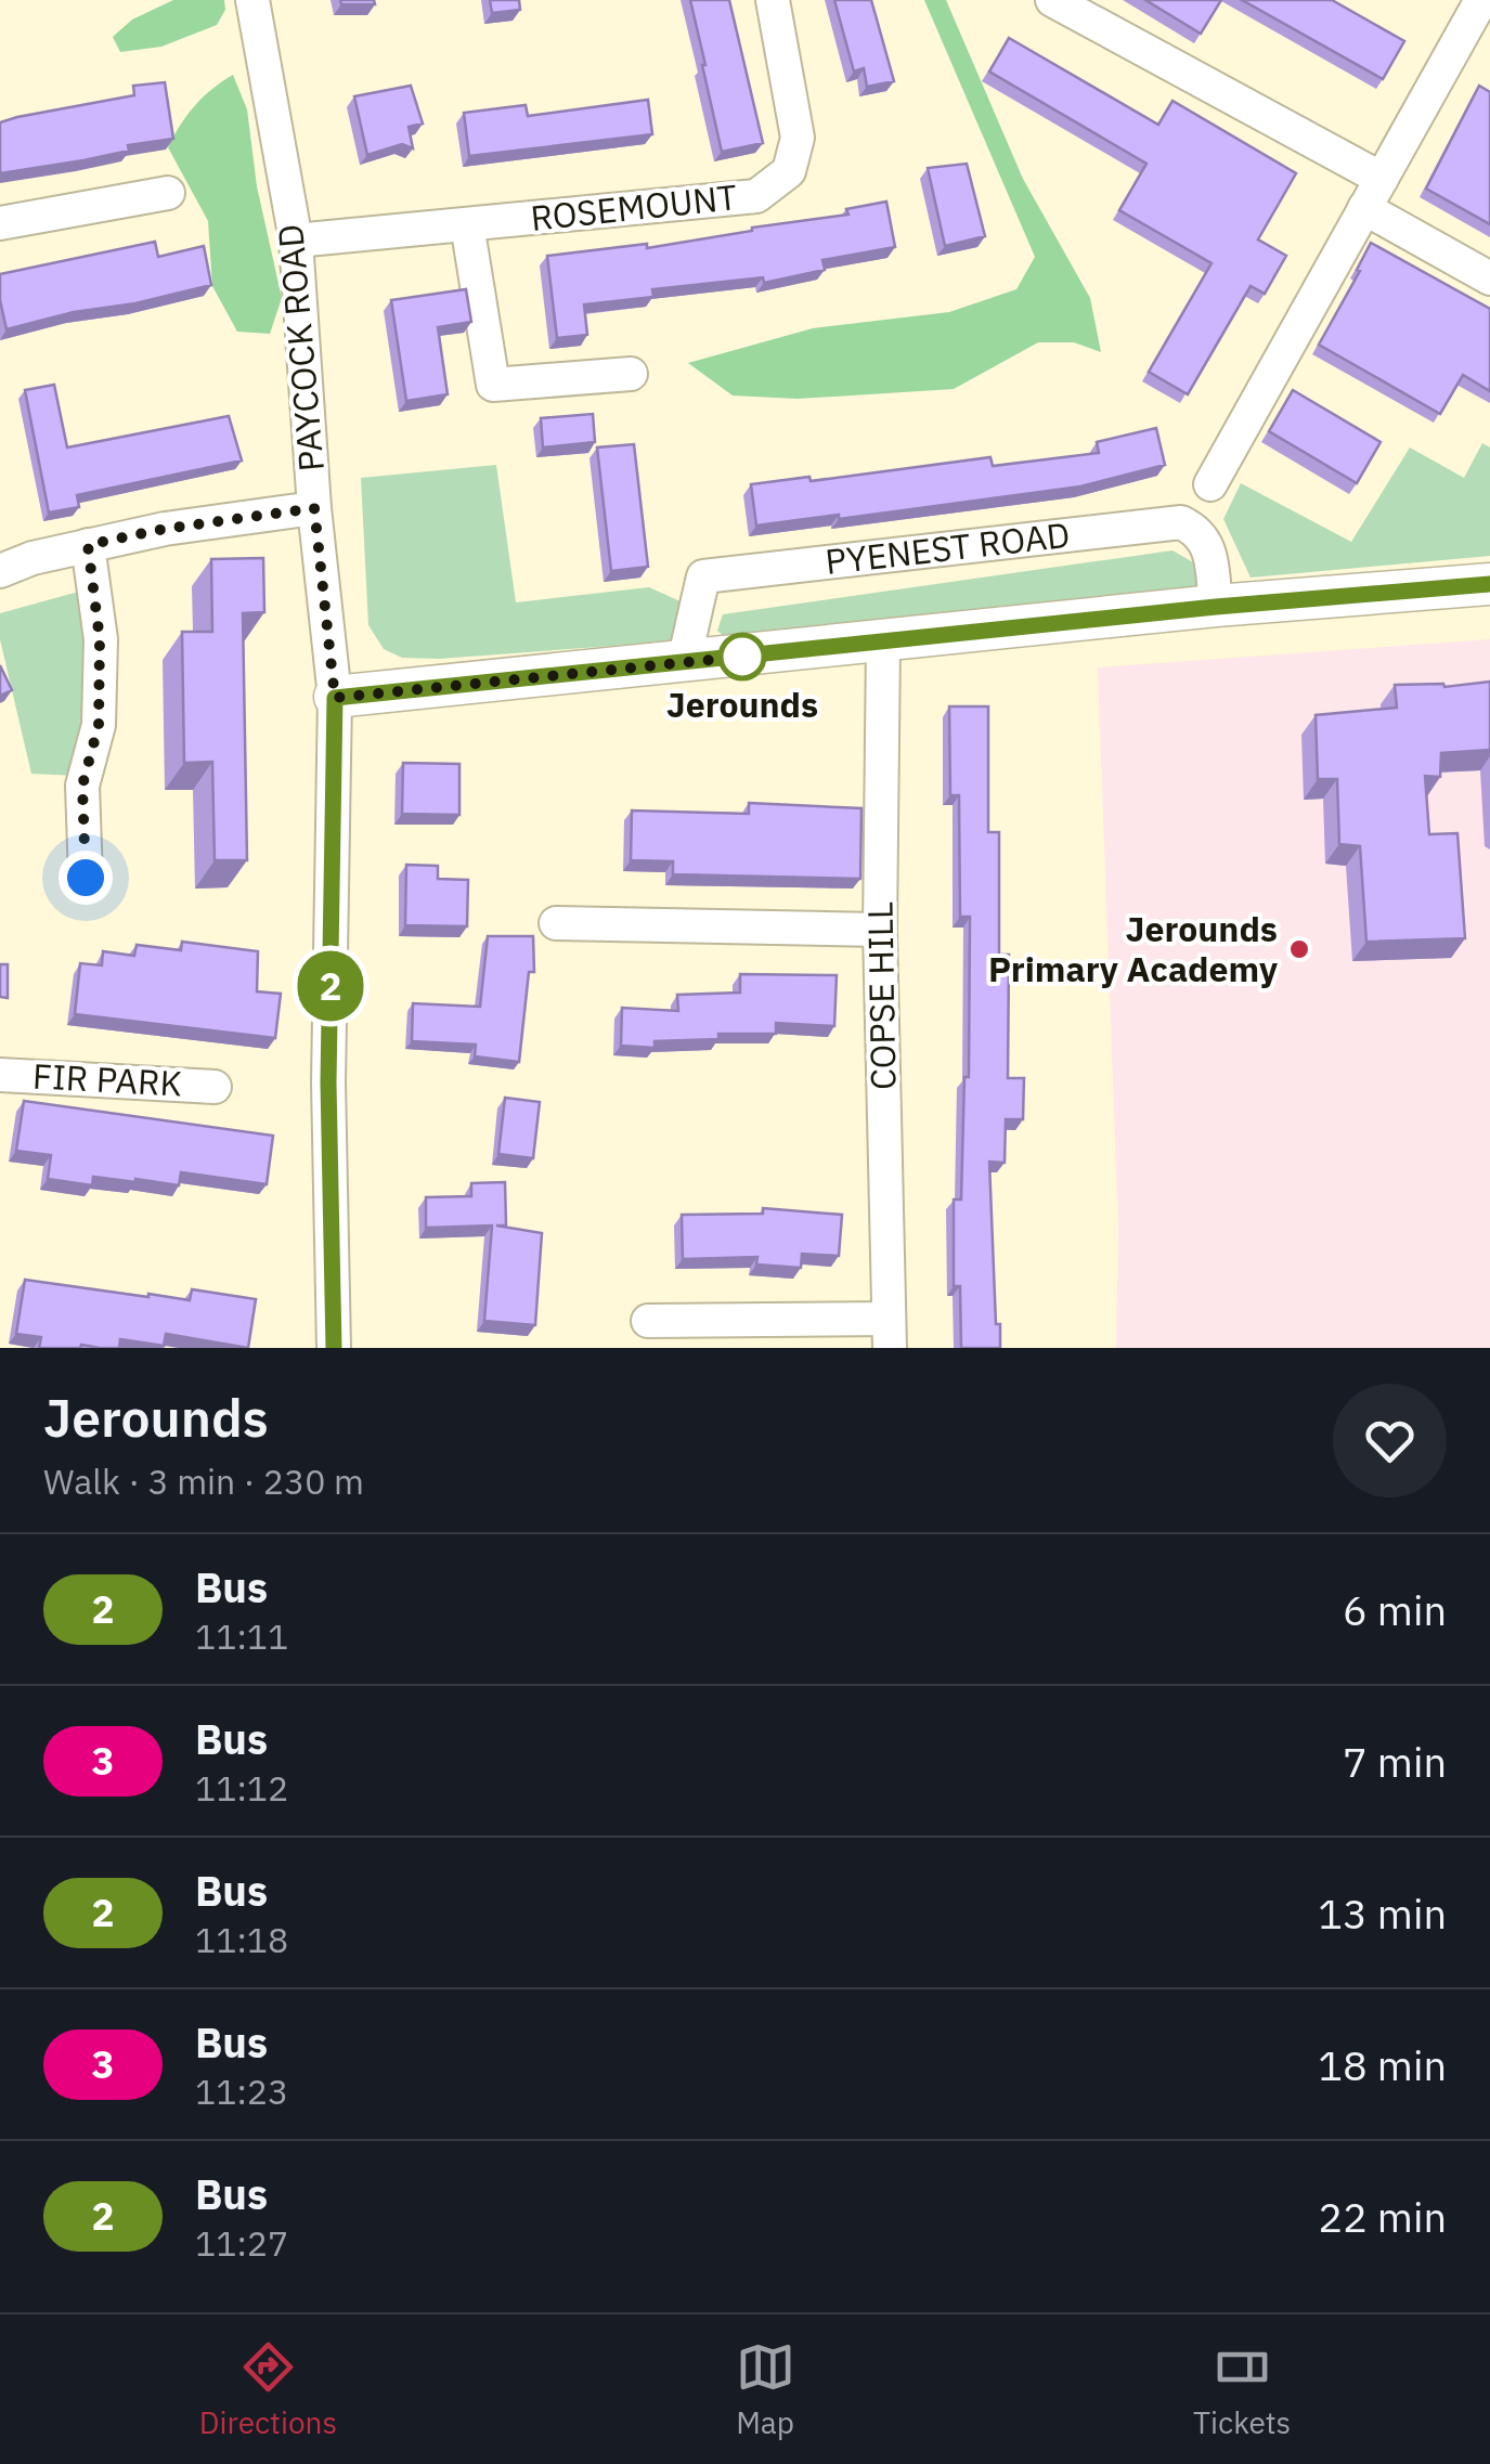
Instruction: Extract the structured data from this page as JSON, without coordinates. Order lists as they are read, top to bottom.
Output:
{
  "streets": {
    "street": [
      "ROSEMOUNT",
      "PAYCOCK ROAD",
      "PYENEST ROAD",
      "COPSE HILL",
      "FIR PARK"
    ]
  },
  "crossings": [
    ["ROSEMOUNT", "PAYCOCK ROAD"]
  ],
  "places": ["Jerounds", "Jerounds Primary Academy"],
  "lines": ["bus line 2"],
  "page": {
    "on_map": "2",
    "heading": ["Jerounds", "Walk · 3 min · 230 m"],
    "list": [
      {
        "mark": "2",
        "name": "Bus",
        "note": "11:11",
        "value": "6 min"
      },
      {
        "mark": "3",
        "name": "Bus",
        "note": "11:12",
        "value": "7 min"
      },
      {
        "mark": "2",
        "name": "Bus",
        "note": "11:18",
        "value": "13 min"
      },
      {
        "mark": "3",
        "name": "Bus",
        "note": "11:23",
        "value": "18 min"
      },
      {
        "mark": "2",
        "name": "Bus",
        "note": "11:27",
        "value": "22 min"
      }
    ],
    "tabs": ["Directions", "Map", "Tickets"]
  }
}
